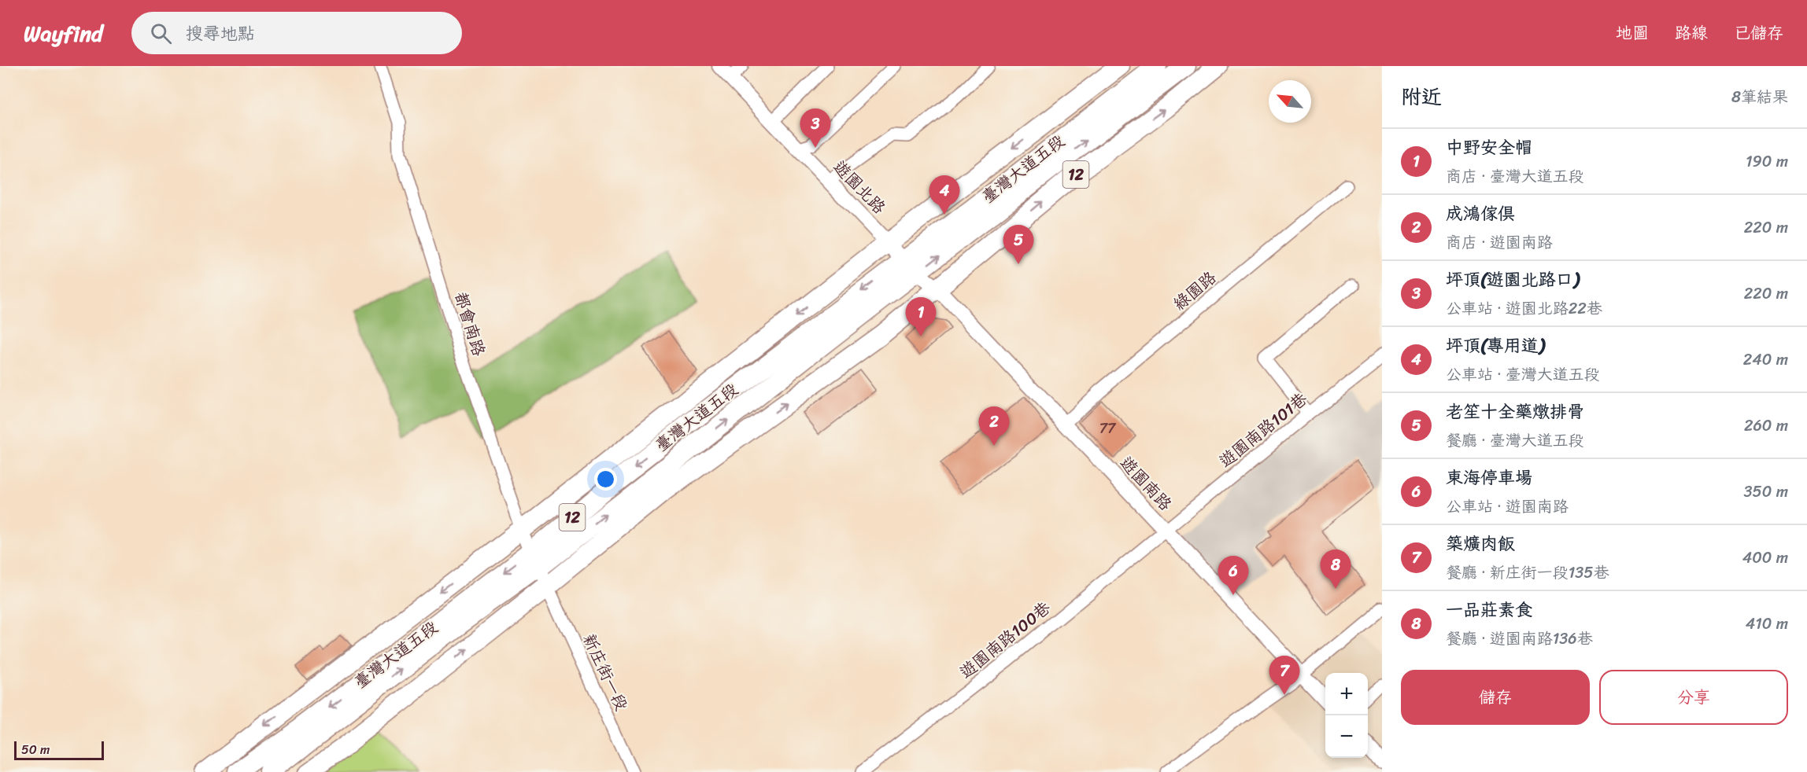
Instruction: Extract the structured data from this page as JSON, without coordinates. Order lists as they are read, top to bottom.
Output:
{
  "streets": {
    "main road": ["臺灣大道五段", "12"],
    "street": [
      "遊園北路",
      "綠園路",
      "都會南路",
      "遊園南路101巷",
      "遊園南路",
      "遊園南路100巷",
      "新庄街一段"
    ]
  },
  "crossings": [
    ["臺灣大道五段", "遊園北路"],
    ["臺灣大道五段", "都會南路"],
    ["12", "遊園北路"],
    ["12", "都會南路"],
    ["12", "遊園南路"],
    ["12", "新庄街一段"],
    ["遊園北路", "遊園南路"],
    ["綠園路", "遊園南路"],
    ["都會南路", "新庄街一段"],
    ["遊園南路101巷", "遊園南路"],
    ["遊園南路101巷", "遊園南路100巷"],
    ["遊園南路", "遊園南路100巷"]
  ],
  "house_numbers": ["77"],
  "scale_bar": "50 m",
  "north": "top left",
  "page": {
    "header": "Wayfind",
    "search": "搜尋地點",
    "nav": ["地圖", "路線", "已儲存"],
    "heading": ["附近", "8筆結果"],
    "pins": [
      "3",
      "4",
      "5",
      "1",
      "2",
      "8",
      "6",
      "7"
    ],
    "list": [
      {
        "mark": "1",
        "name": "中野安全帽",
        "note": "商店 · 臺灣大道五段",
        "value": "190 m"
      },
      {
        "mark": "2",
        "name": "成鴻傢俱",
        "note": "商店 · 遊園南路",
        "value": "220 m"
      },
      {
        "mark": "3",
        "name": "坪頂(遊園北路口)",
        "note": "公車站 · 遊園北路22巷",
        "value": "220 m"
      },
      {
        "mark": "4",
        "name": "坪頂(專用道)",
        "note": "公車站 · 臺灣大道五段",
        "value": "240 m"
      },
      {
        "mark": "5",
        "name": "老笙十全藥燉排骨",
        "note": "餐廳 · 臺灣大道五段",
        "value": "260 m"
      },
      {
        "mark": "6",
        "name": "東海停車場",
        "note": "公車站 · 遊園南路",
        "value": "350 m"
      },
      {
        "mark": "7",
        "name": "築爌肉飯",
        "note": "餐廳 · 新庄街一段135巷",
        "value": "400 m"
      },
      {
        "mark": "8",
        "name": "一品莊素食",
        "note": "餐廳 · 遊園南路136巷",
        "value": "410 m"
      }
    ],
    "buttons": ["儲存", "分享"],
    "map_buttons": ["+", "−"],
    "scale": "50 m"
  }
}
